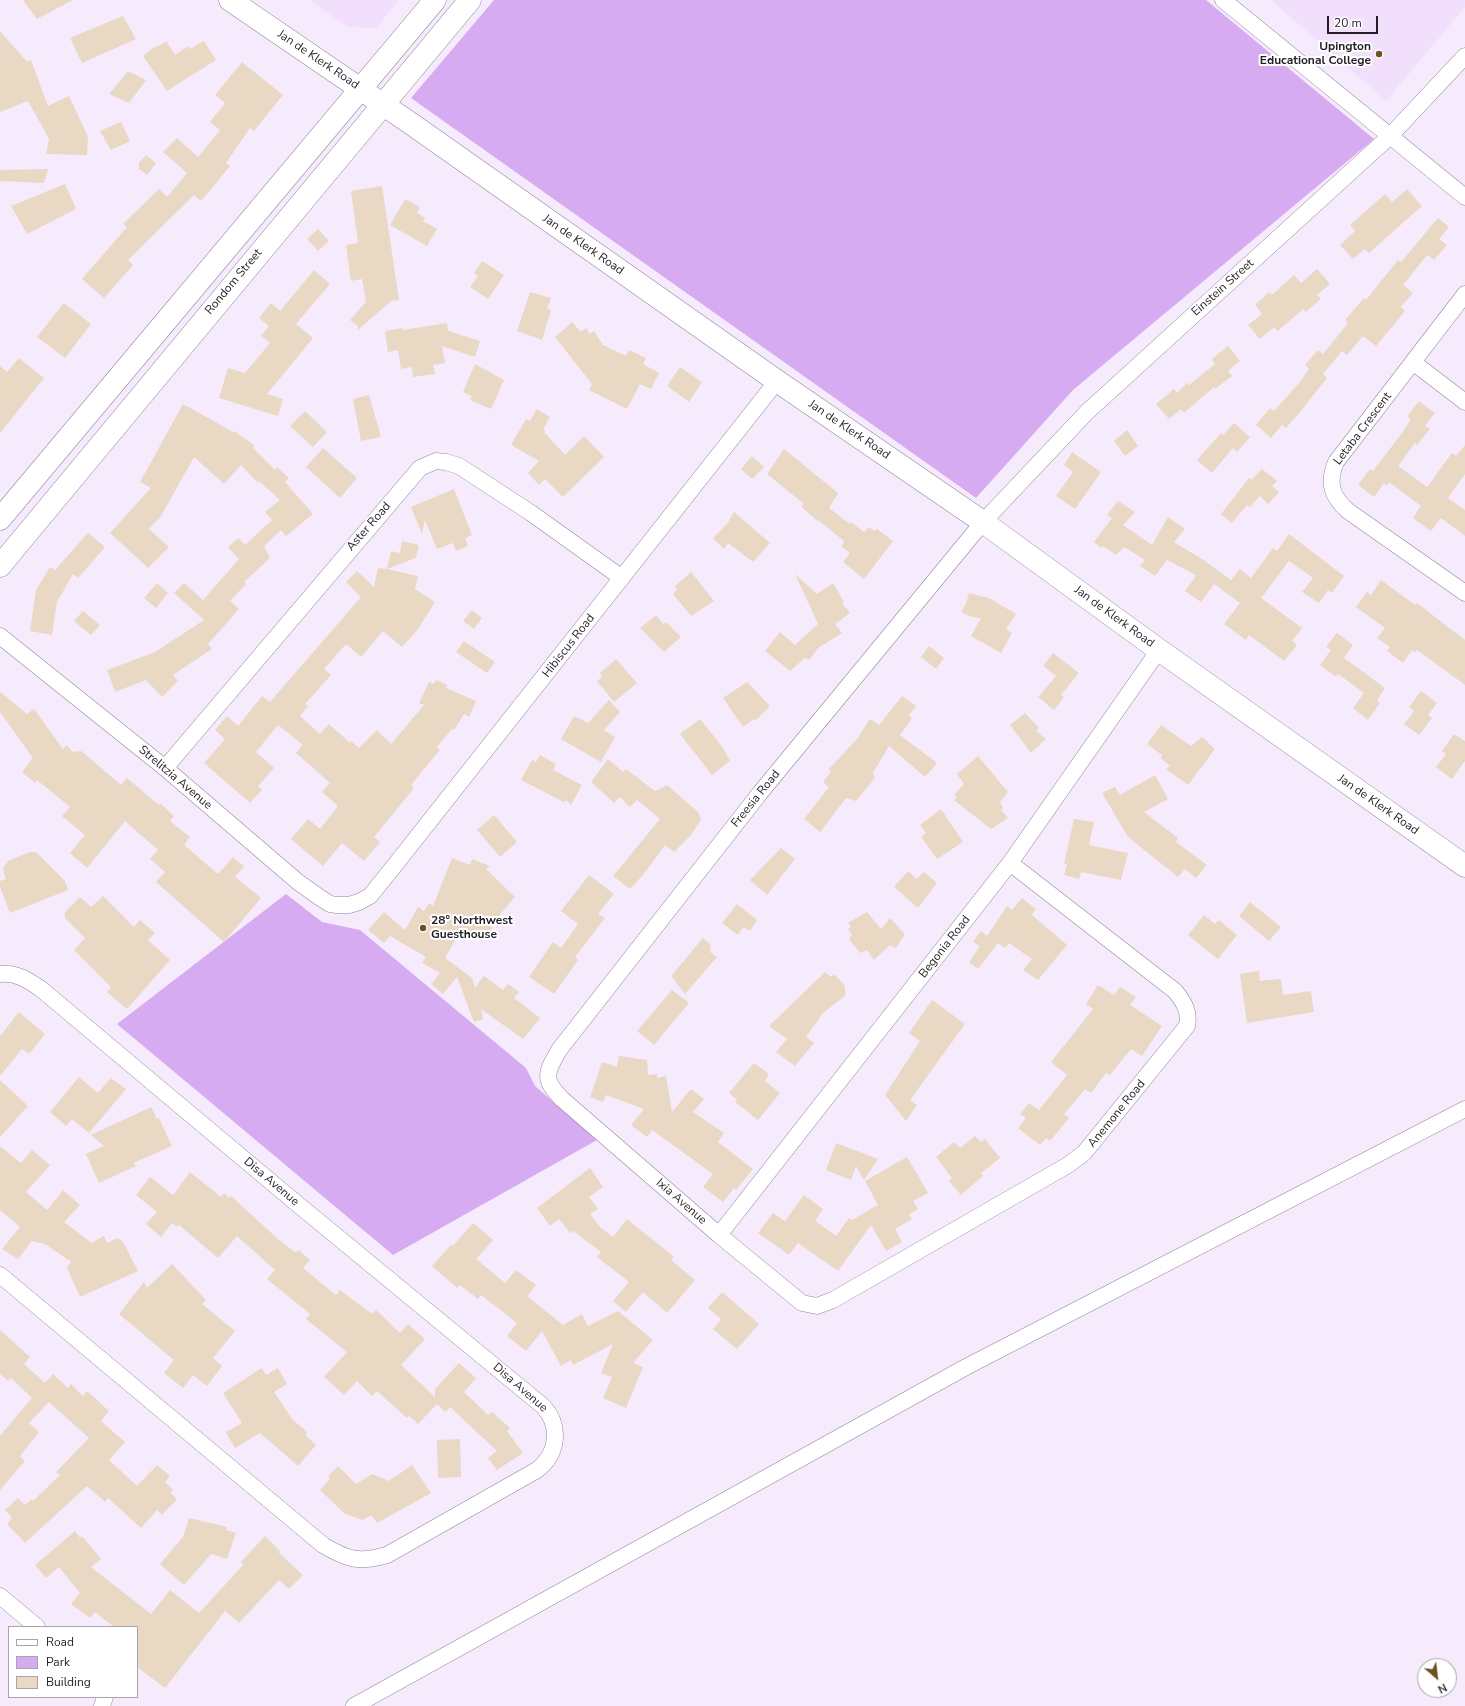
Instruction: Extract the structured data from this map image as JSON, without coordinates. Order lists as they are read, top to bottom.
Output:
{
  "streets": {
    "street": [
      "Jan de Klerk Road",
      "Rondom Street",
      "Einstein Street",
      "Letaba Crescent",
      "Aster Road",
      "Hibiscus Road",
      "Strelitzia Avenue",
      "Freesia Road",
      "Begonia Road",
      "Anemone Road",
      "Disa Avenue",
      "Ixia Avenue"
    ]
  },
  "crossings": [
    ["Jan de Klerk Road", "Rondom Street"],
    ["Jan de Klerk Road", "Einstein Street"],
    ["Jan de Klerk Road", "Hibiscus Road"],
    ["Jan de Klerk Road", "Freesia Road"],
    ["Jan de Klerk Road", "Begonia Road"],
    ["Einstein Street", "Freesia Road"],
    ["Aster Road", "Hibiscus Road"],
    ["Aster Road", "Strelitzia Avenue"],
    ["Hibiscus Road", "Strelitzia Avenue"],
    ["Freesia Road", "Ixia Avenue"],
    ["Begonia Road", "Anemone Road"],
    ["Begonia Road", "Ixia Avenue"],
    ["Anemone Road", "Ixia Avenue"]
  ],
  "places": ["Upington Educational College", "28° Northwest Guesthouse"],
  "legend": ["Road", "Park", "Building"],
  "scale_bar": "20 m",
  "north": "bottom right"
}
